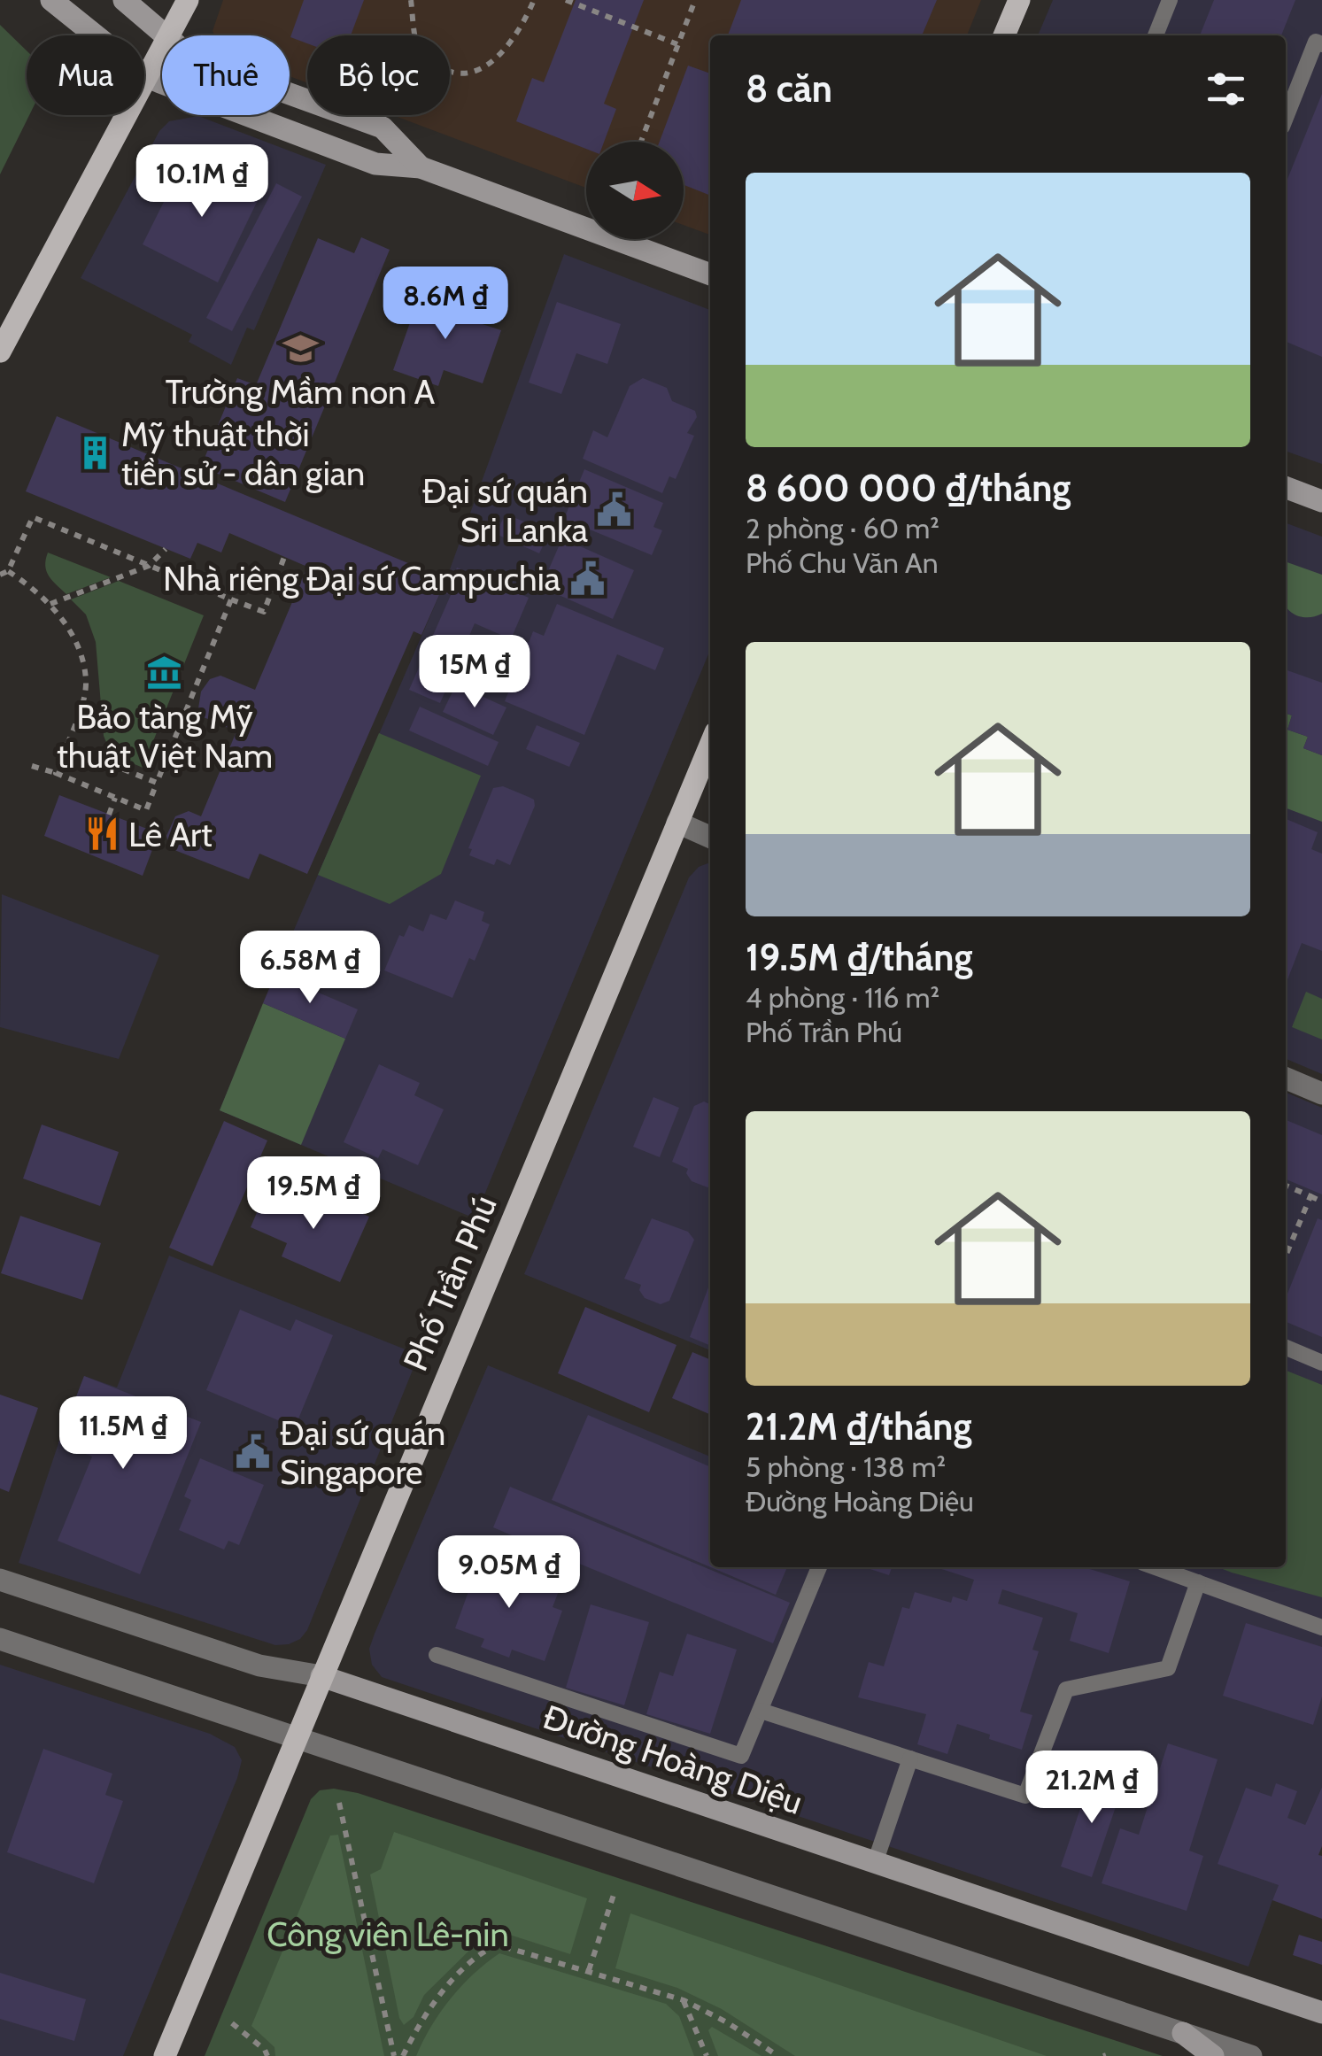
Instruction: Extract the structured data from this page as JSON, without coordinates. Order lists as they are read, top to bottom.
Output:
{
  "streets": {
    "main road": ["Phố Trần Phú", "Đường Hoàng Diệu"]
  },
  "crossings": [
    ["Phố Trần Phú", "Đường Hoàng Diệu"]
  ],
  "parks": ["Công viên Lê-nin"],
  "places": {
    "school or university": ["Trường Mầm non A"],
    "building": ["Mỹ thuật thời tiền sử - dân gian"],
    "public building": ["Đại sứ quán Sri Lanka", "Nhà riêng Đại sứ Campuchia", "Đại sứ quán Singapore"],
    "museum": ["Bảo tàng Mỹ thuật Việt Nam"],
    "restaurant": ["Lê Art"]
  },
  "north": "right",
  "page": {
    "chip": ["Mua", "Thuê", "Bộ lọc"],
    "heading": "8 căn",
    "list": [
      {
        "name": "8 600 000 ₫/tháng",
        "note": "2 phòng · 60 m² · Phố Chu Văn An"
      },
      {
        "name": "19.5M ₫/tháng",
        "note": "4 phòng · 116 m² · Phố Trần Phú"
      },
      {
        "name": "21.2M ₫/tháng",
        "note": "5 phòng · 138 m² · Đường Hoàng Diệu"
      }
    ],
    "price": [
      "10.1M ₫",
      "8.6M ₫",
      "15M ₫",
      "6.58M ₫",
      "19.5M ₫",
      "11.5M ₫",
      "9.05M ₫",
      "21.2M ₫"
    ]
  }
}
